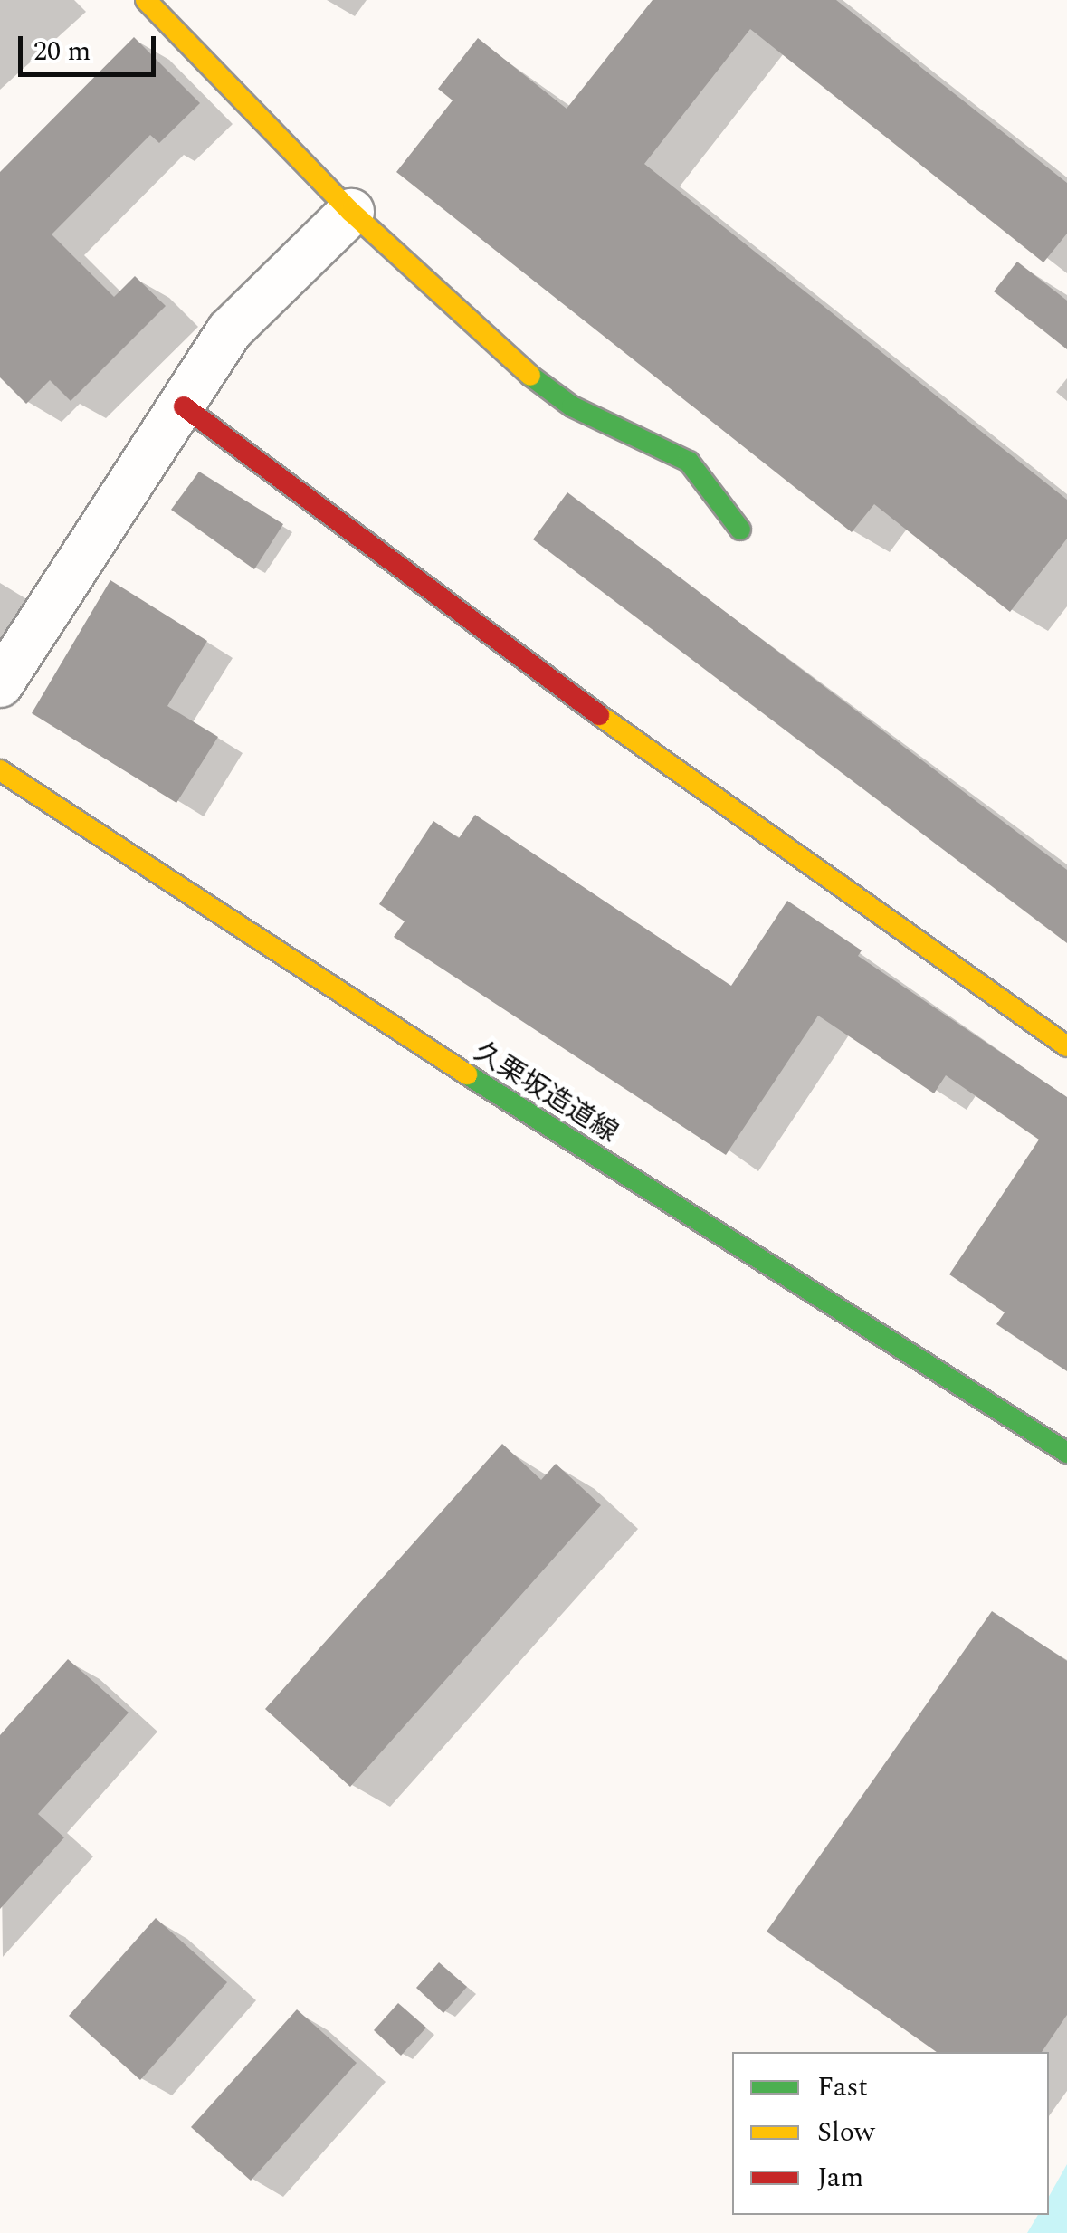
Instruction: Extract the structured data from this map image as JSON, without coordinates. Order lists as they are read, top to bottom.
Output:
{
  "streets": {
    "street": ["久栗坂造道線"]
  },
  "legend": ["Fast", "Slow", "Jam"],
  "scale_bar": "20 m"
}
